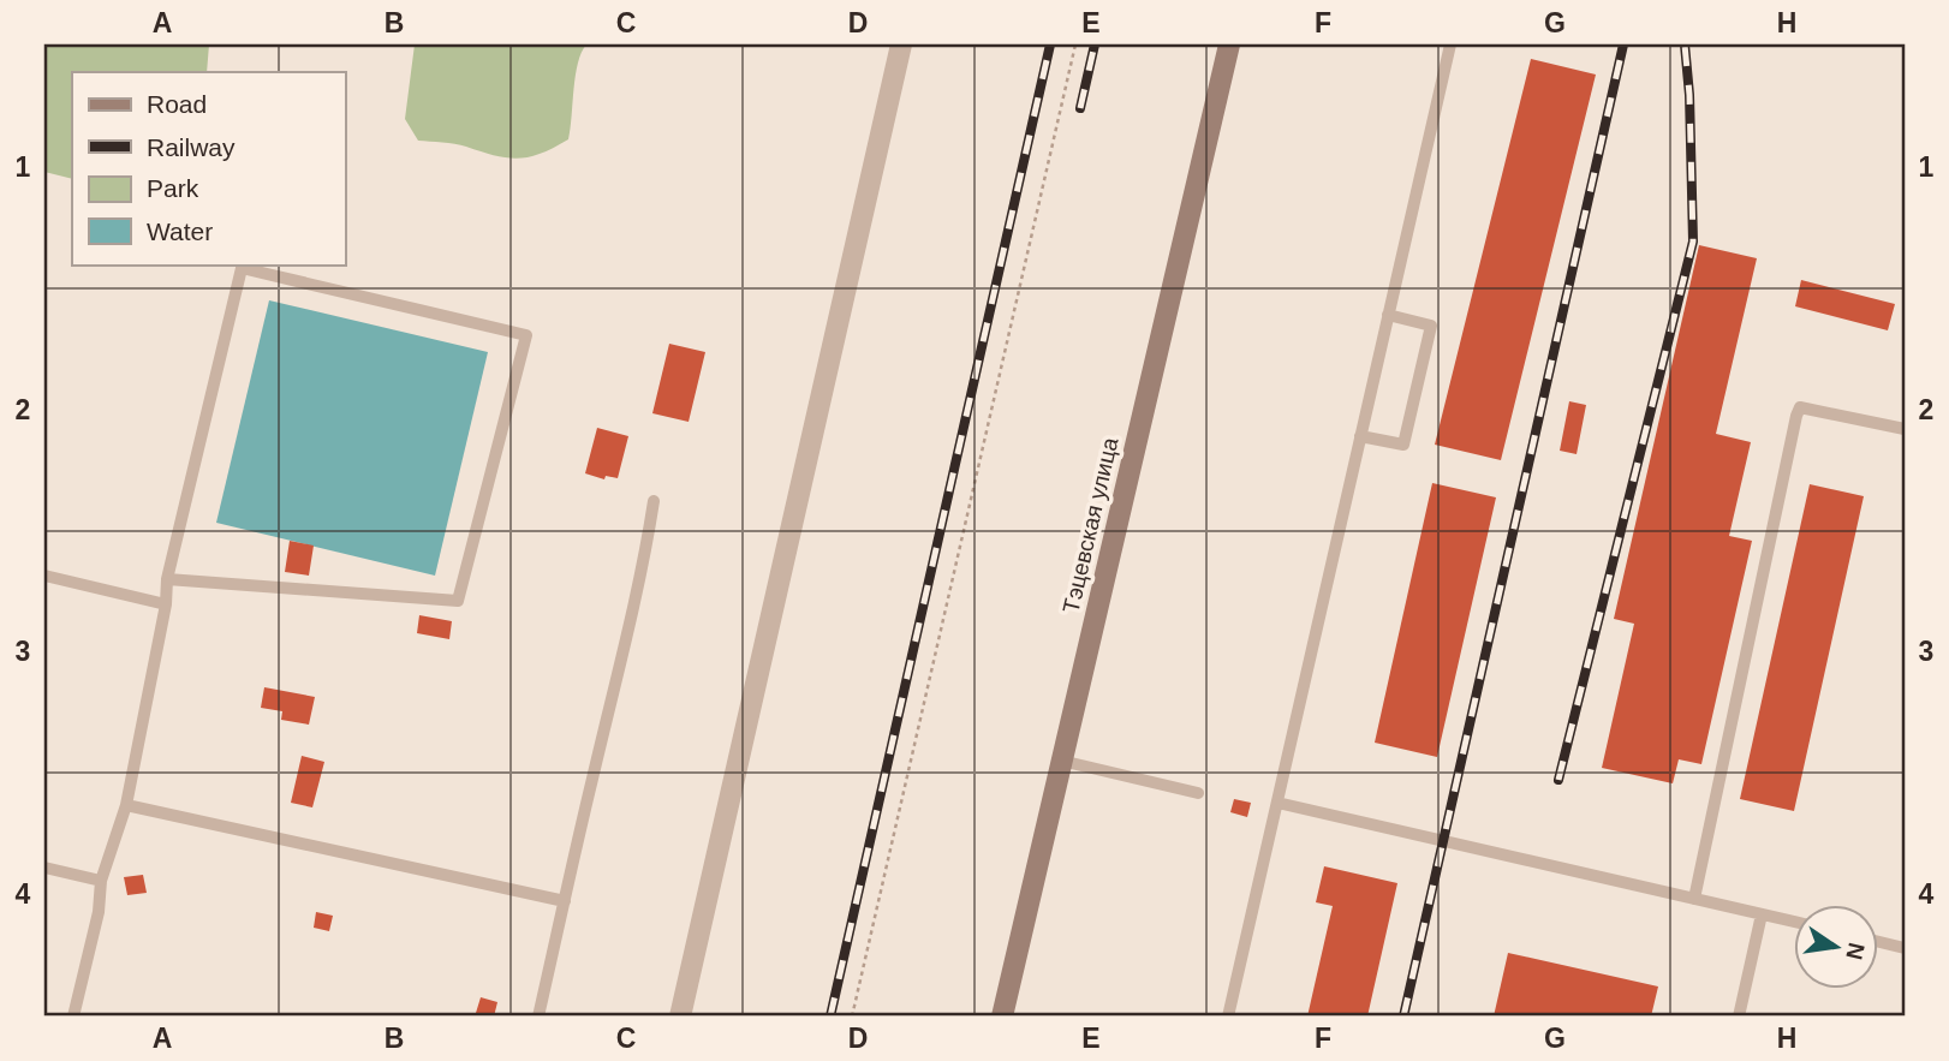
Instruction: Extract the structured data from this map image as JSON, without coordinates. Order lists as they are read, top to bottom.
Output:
{
  "streets": {
    "street": ["Тэцевская улица"]
  },
  "legend": [
    "Road",
    "Railway",
    "Park",
    "Water"
  ],
  "north": "right",
  "grid": {
    "columns": [
      "A",
      "B",
      "C",
      "D",
      "E",
      "F",
      "G",
      "H"
    ],
    "rows": [
      "1",
      "2",
      "3",
      "4"
    ]
  }
}
